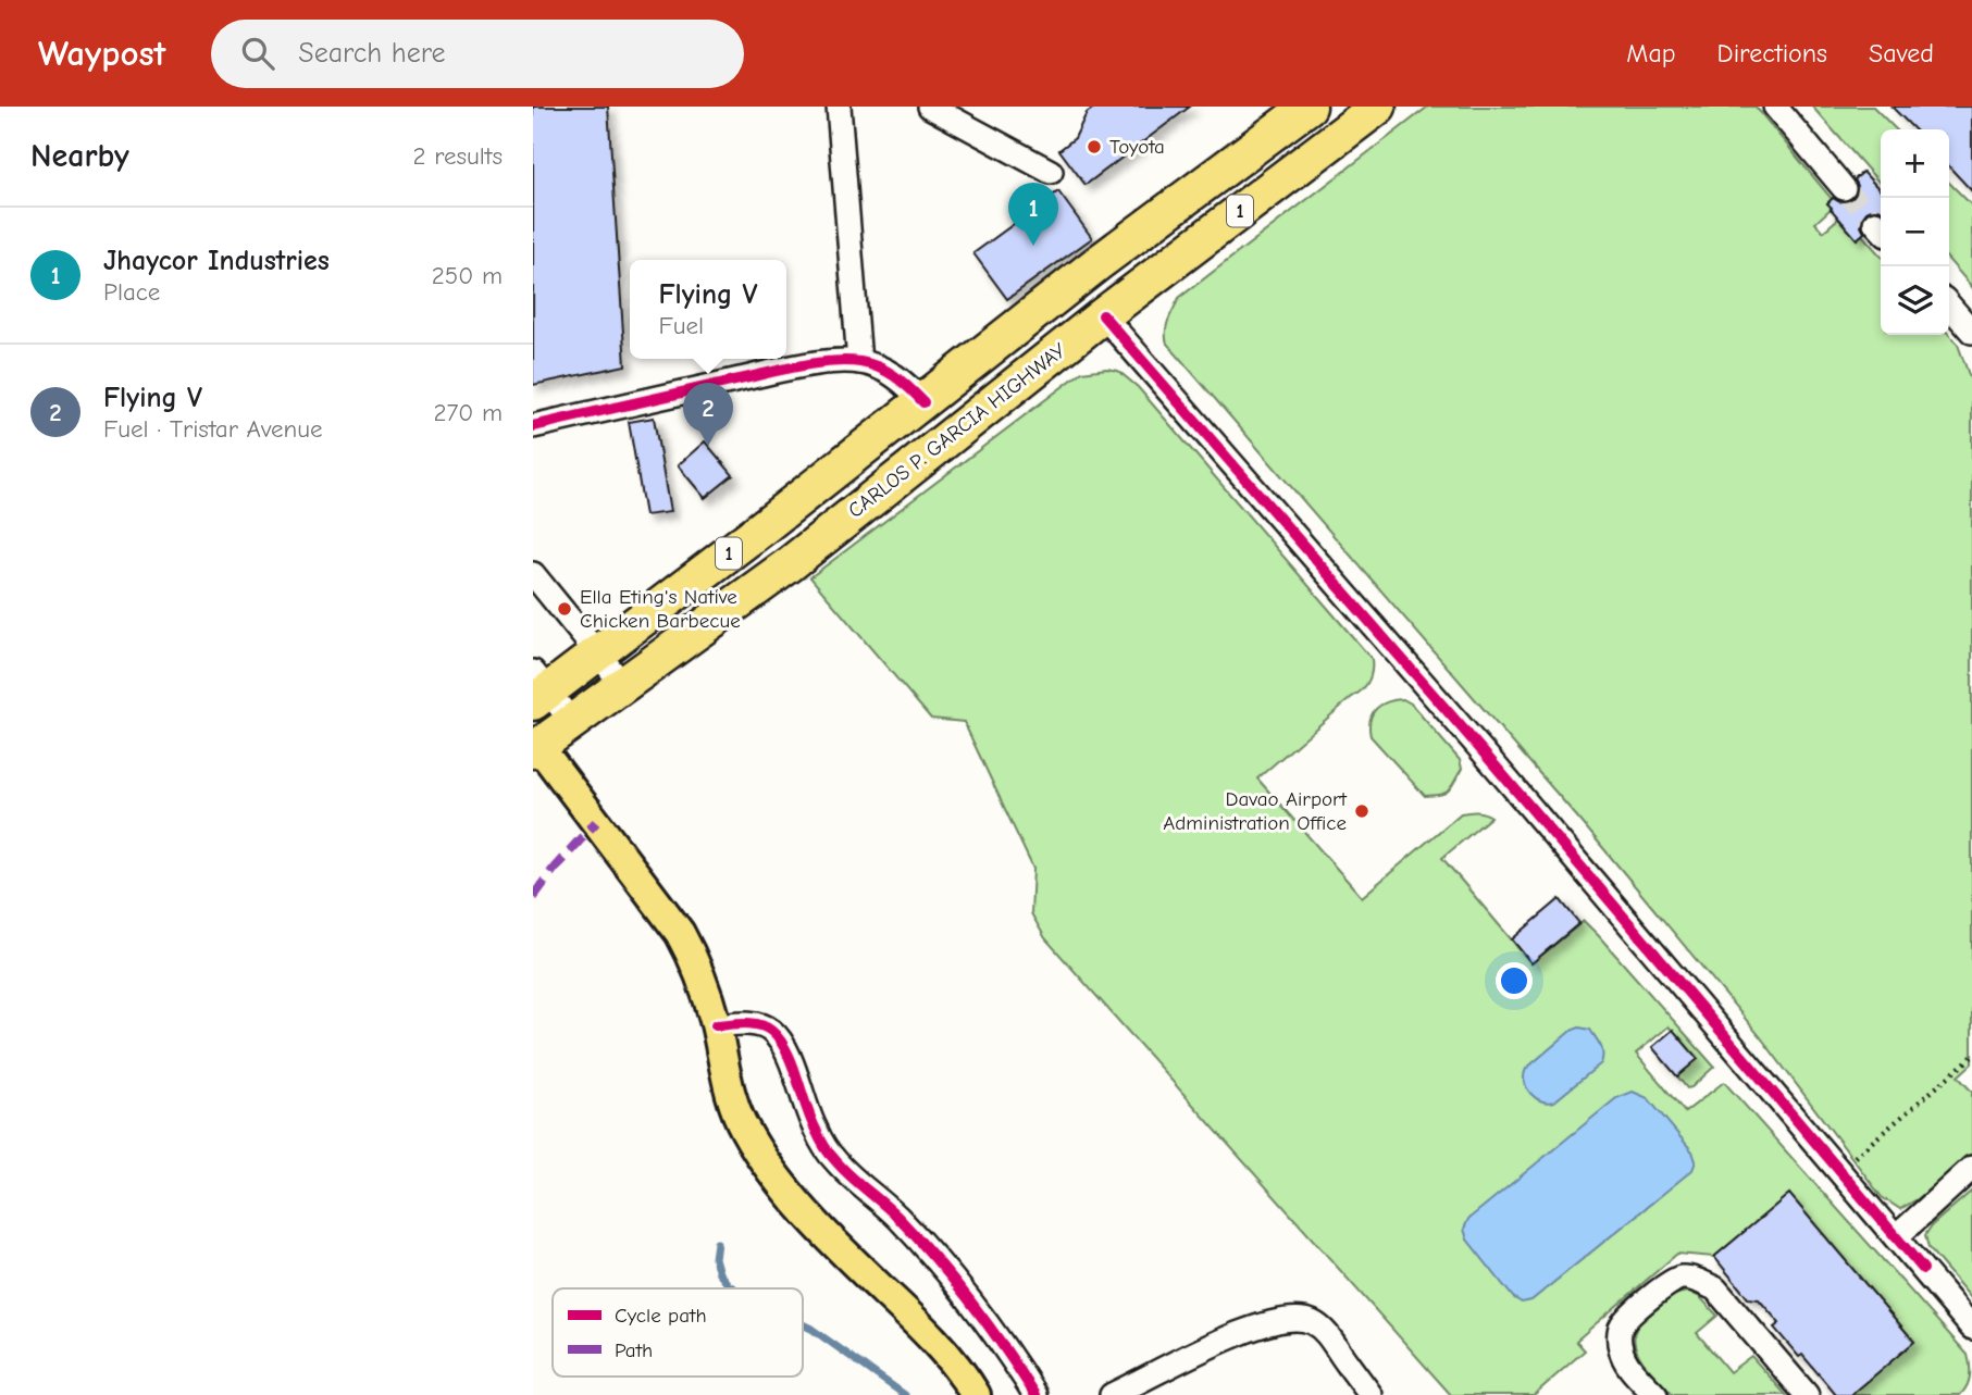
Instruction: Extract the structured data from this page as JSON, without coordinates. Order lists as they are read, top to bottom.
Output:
{
  "streets": {
    "highway": ["1", "CARLOS P. GARCIA HIGHWAY"]
  },
  "places": ["Toyota", "Ella Eting's Native Chicken Barbecue", "Davao Airport Administration Office"],
  "legend": ["Cycle path", "Path"],
  "page": {
    "header": "Waypost",
    "search": "Search here",
    "nav": ["Map", "Directions", "Saved"],
    "heading": ["Nearby", "2 results"],
    "map_buttons": ["+", "−"],
    "pins": ["1", "2"],
    "list": [
      {
        "mark": "1",
        "name": "Jhaycor Industries",
        "note": "Place",
        "value": "250 m"
      },
      {
        "mark": "2",
        "name": "Flying V",
        "note": "Fuel · Tristar Avenue",
        "value": "270 m"
      }
    ],
    "popup": ["Flying V", "Fuel"]
  }
}
